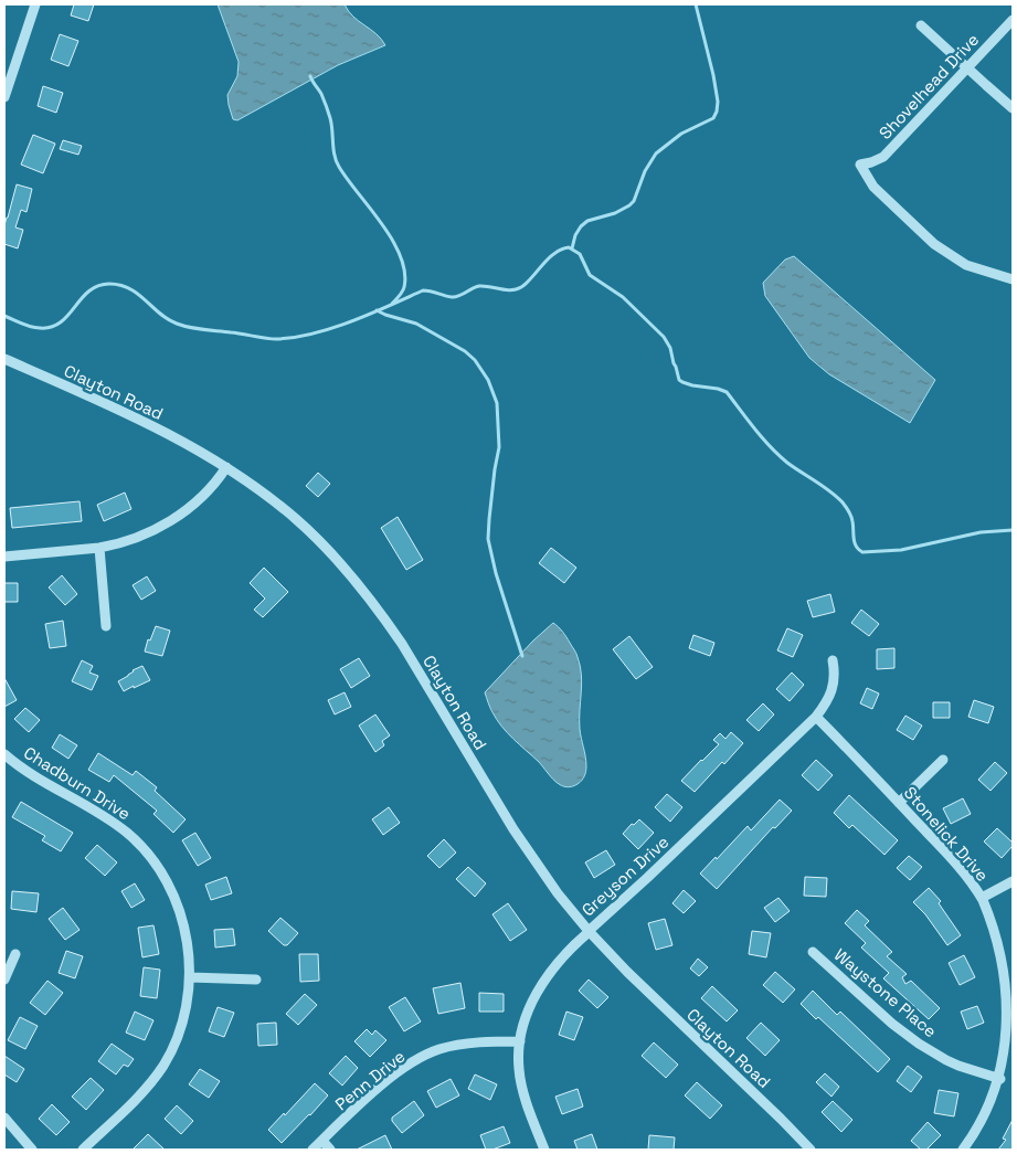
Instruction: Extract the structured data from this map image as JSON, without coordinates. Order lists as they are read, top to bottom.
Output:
{
  "streets": {
    "street": [
      "Shovelhead Drive",
      "Clayton Road",
      "Chadburn Drive",
      "Stonelick Drive",
      "Greyson Drive",
      "Waystone Place",
      "Penn Drive"
    ]
  },
  "crossings": [
    ["Clayton Road", "Greyson Drive"],
    ["Stonelick Drive", "Greyson Drive"],
    ["Stonelick Drive", "Waystone Place"],
    ["Greyson Drive", "Penn Drive"]
  ]
}
